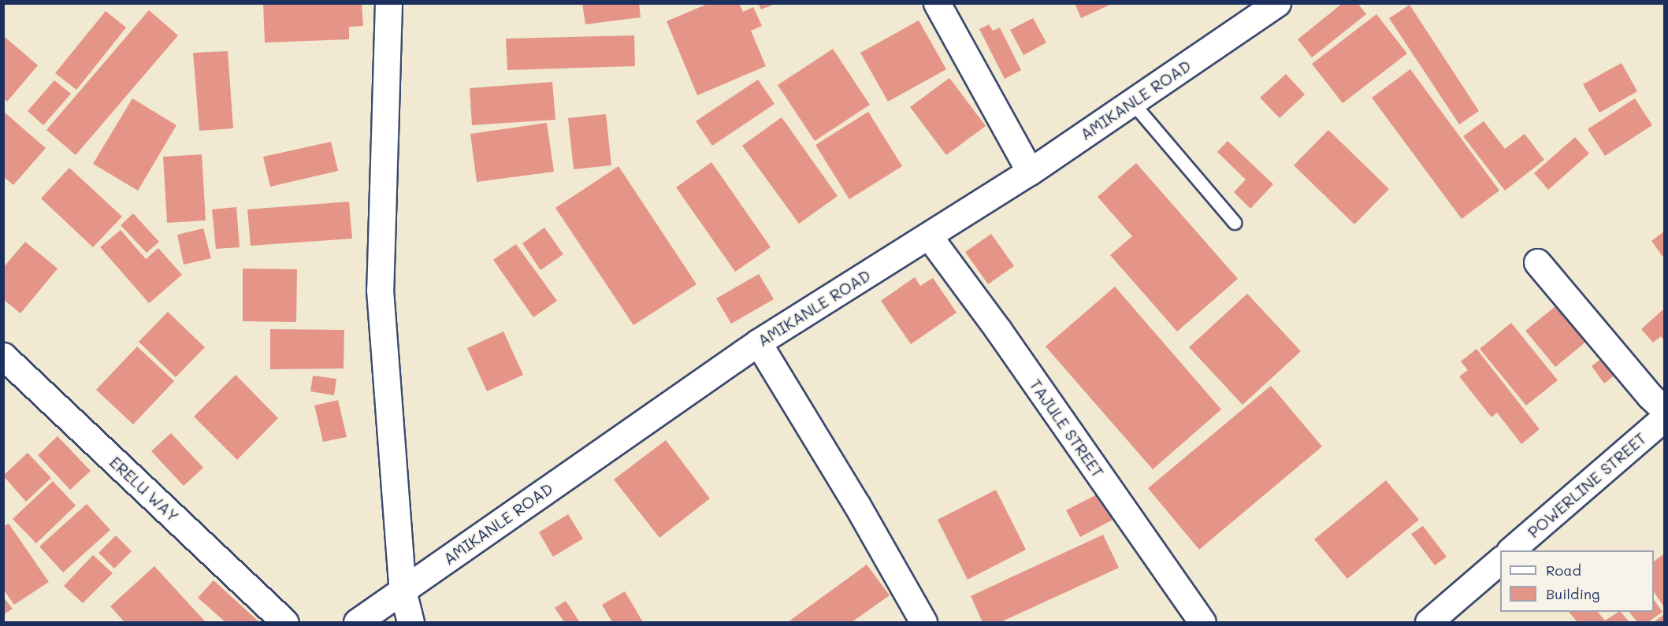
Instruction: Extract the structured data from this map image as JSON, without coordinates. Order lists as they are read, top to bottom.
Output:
{
  "streets": {
    "street": [
      "AMIKANLE ROAD",
      "TAJULE STREET",
      "POWERLINE STREET",
      "ERELU WAY"
    ]
  },
  "crossings": [
    ["AMIKANLE ROAD", "TAJULE STREET"]
  ],
  "legend": ["Road", "Building"]
}
